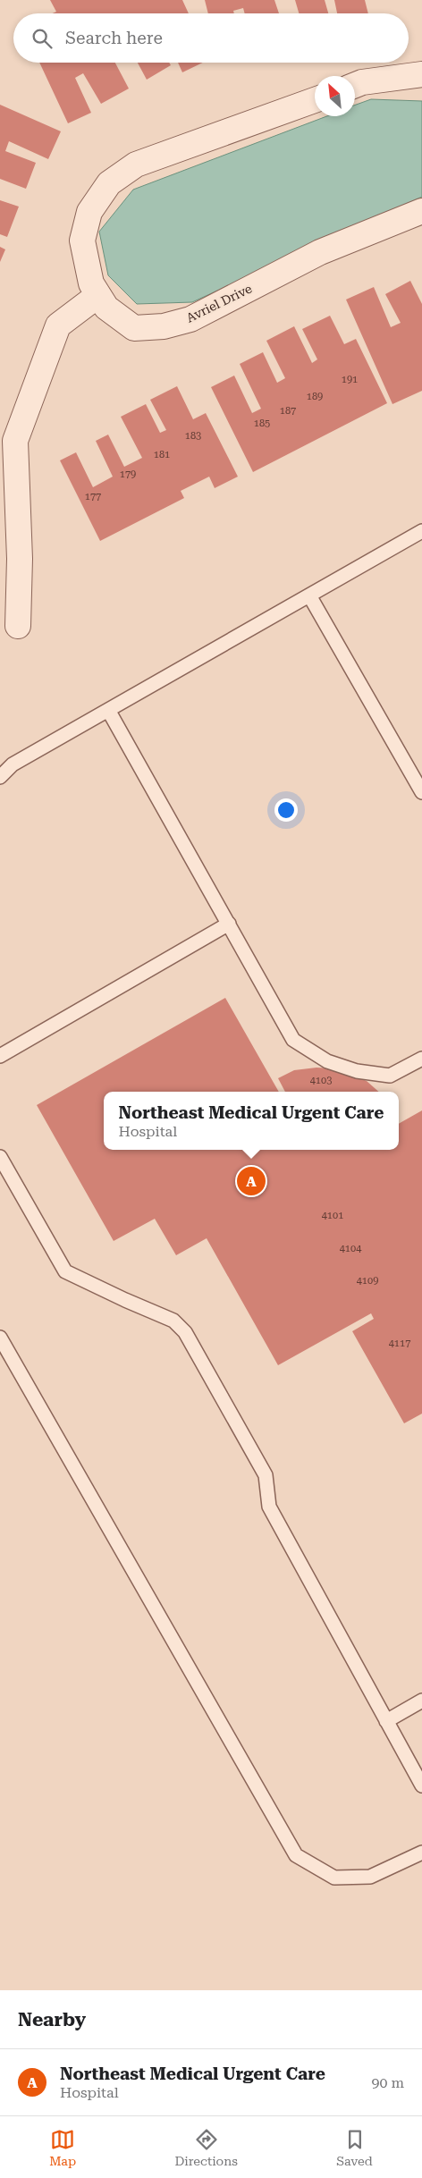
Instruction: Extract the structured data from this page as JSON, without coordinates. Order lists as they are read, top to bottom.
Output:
{
  "streets": {
    "street": ["Avriel Drive"]
  },
  "house_numbers": [
    "191",
    "189",
    "187",
    "185",
    "183",
    "181",
    "179",
    "177",
    "4103",
    "4101",
    "4104",
    "4109",
    "4117"
  ],
  "north": "top left",
  "page": {
    "search": "Search here",
    "popup": ["Northeast Medical Urgent Care", "Hospital"],
    "pins": "A",
    "heading": "Nearby",
    "list": [
      {
        "mark": "A",
        "name": "Northeast Medical Urgent Care",
        "note": "Hospital",
        "value": "90 m"
      }
    ],
    "nav": ["Map", "Directions", "Saved"]
  }
}
